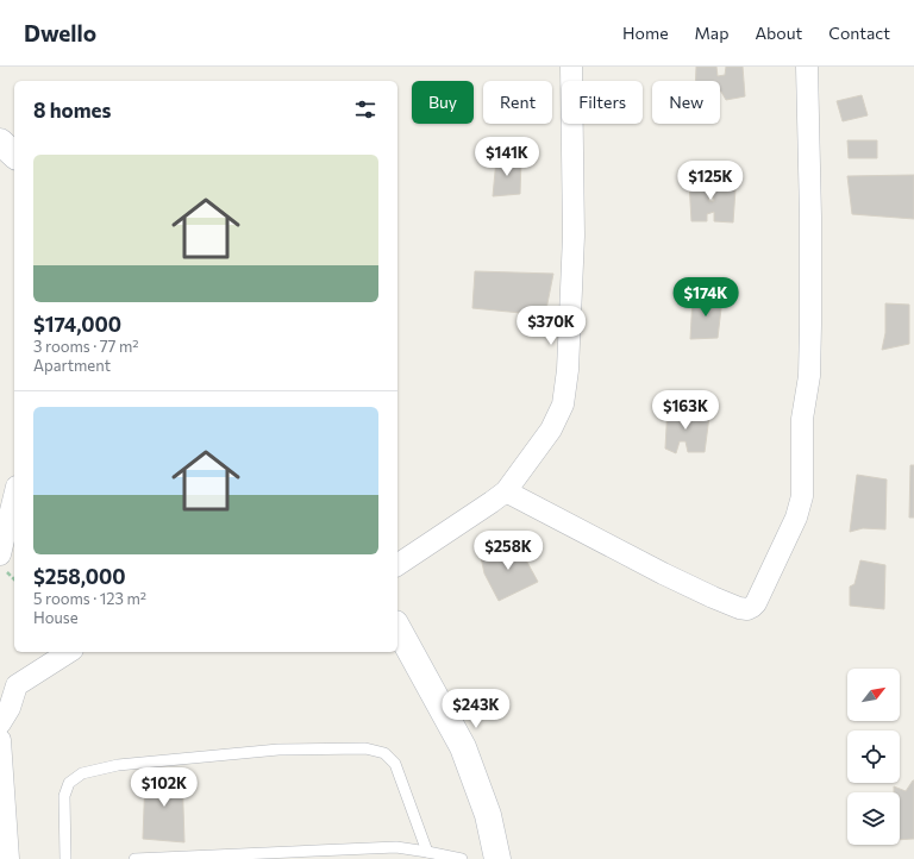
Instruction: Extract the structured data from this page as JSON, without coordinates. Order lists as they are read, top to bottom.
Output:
{
  "north": "top right",
  "page": {
    "header": "Dwello",
    "nav": [
      "Home",
      "Map",
      "About",
      "Contact"
    ],
    "chip": [
      "Buy",
      "Rent",
      "Filters",
      "New"
    ],
    "heading": "8 homes",
    "price": [
      "$141K",
      "$125K",
      "$174K",
      "$370K",
      "$163K",
      "$258K",
      "$243K",
      "$102K"
    ],
    "list": [
      {
        "name": "$174,000",
        "note": "3 rooms · 77 m² · Apartment"
      },
      {
        "name": "$258,000",
        "note": "5 rooms · 123 m² · House"
      }
    ]
  }
}
